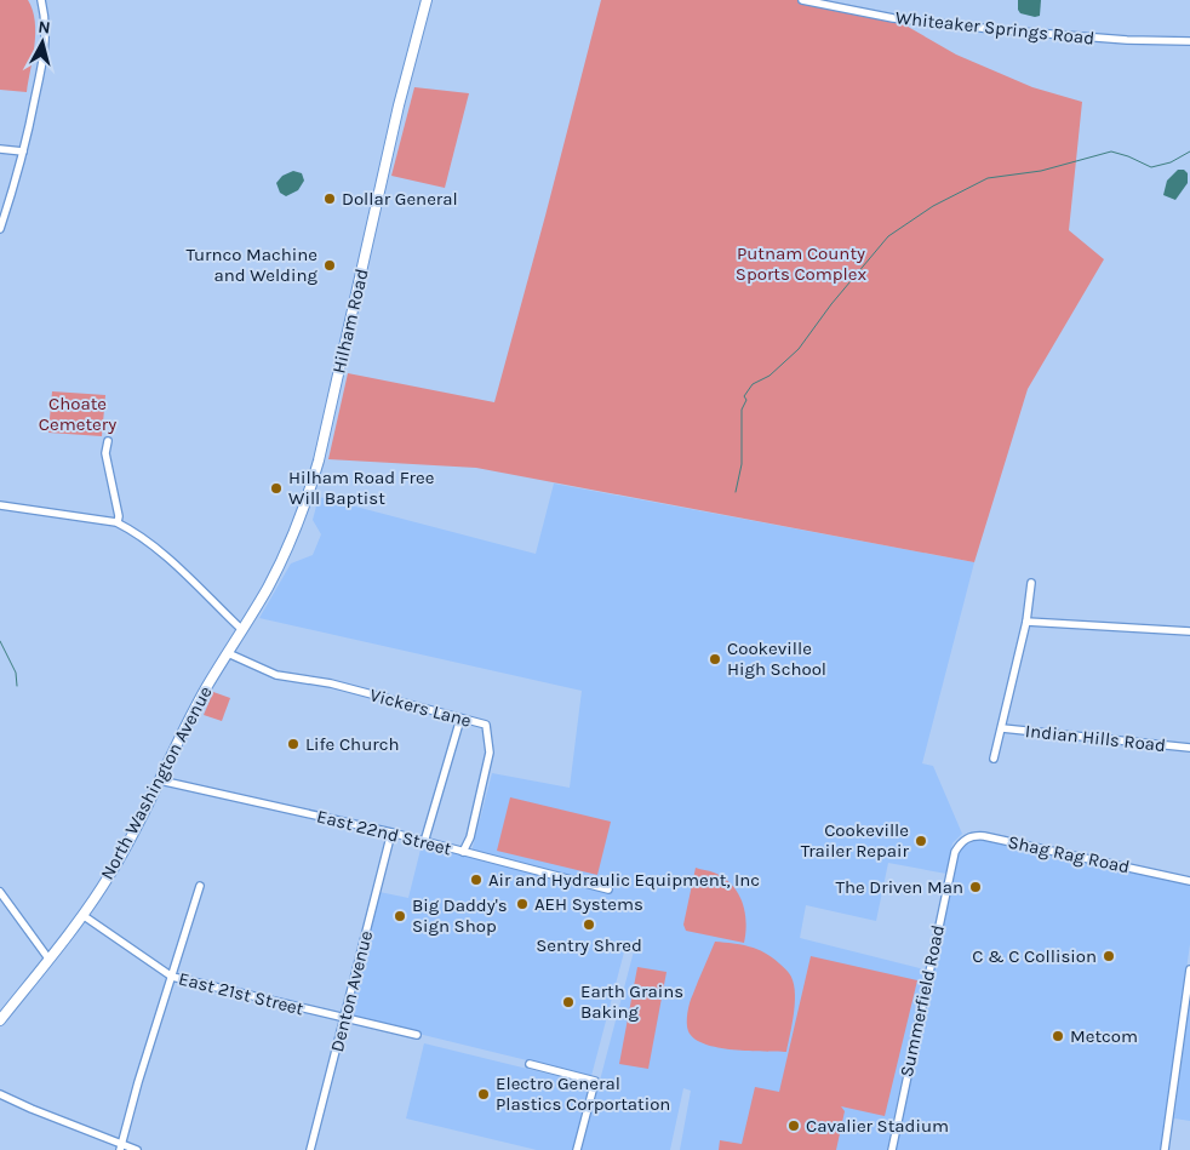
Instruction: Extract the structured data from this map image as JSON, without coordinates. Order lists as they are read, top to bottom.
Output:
{
  "streets": {
    "main road": ["Hilham Road", "North Washington Avenue"],
    "street": [
      "Whiteaker Springs Road",
      "Vickers Lane",
      "Indian Hills Road",
      "East 22nd Street",
      "Shag Rag Road",
      "Denton Avenue",
      "East 21st Street",
      "Summerfield Road"
    ]
  },
  "crossings": [
    ["Hilham Road", "North Washington Avenue"],
    ["Vickers Lane", "North Washington Avenue"],
    ["Vickers Lane", "East 22nd Street"],
    ["North Washington Avenue", "East 22nd Street"],
    ["North Washington Avenue", "East 21st Street"],
    ["East 22nd Street", "Denton Avenue"],
    ["Shag Rag Road", "Summerfield Road"],
    ["Denton Avenue", "East 21st Street"]
  ],
  "parks": ["Putnam County Sports Complex", "Choate Cemetery"],
  "places": [
    "Dollar General",
    "Turnco Machine and Welding",
    "Hilham Road Free Will Baptist",
    "Cookeville High School",
    "Life Church",
    "Cookeville Trailer Repair",
    "Air and Hydraulic Equipment, Inc",
    "The Driven Man",
    "AEH Systems",
    "Big Daddy's Sign Shop",
    "Sentry Shred",
    "C & C Collision",
    "Earth Grains Baking",
    "Metcom",
    "Electro General Plastics Corportation",
    "Cavalier Stadium"
  ],
  "north": "top"
}
